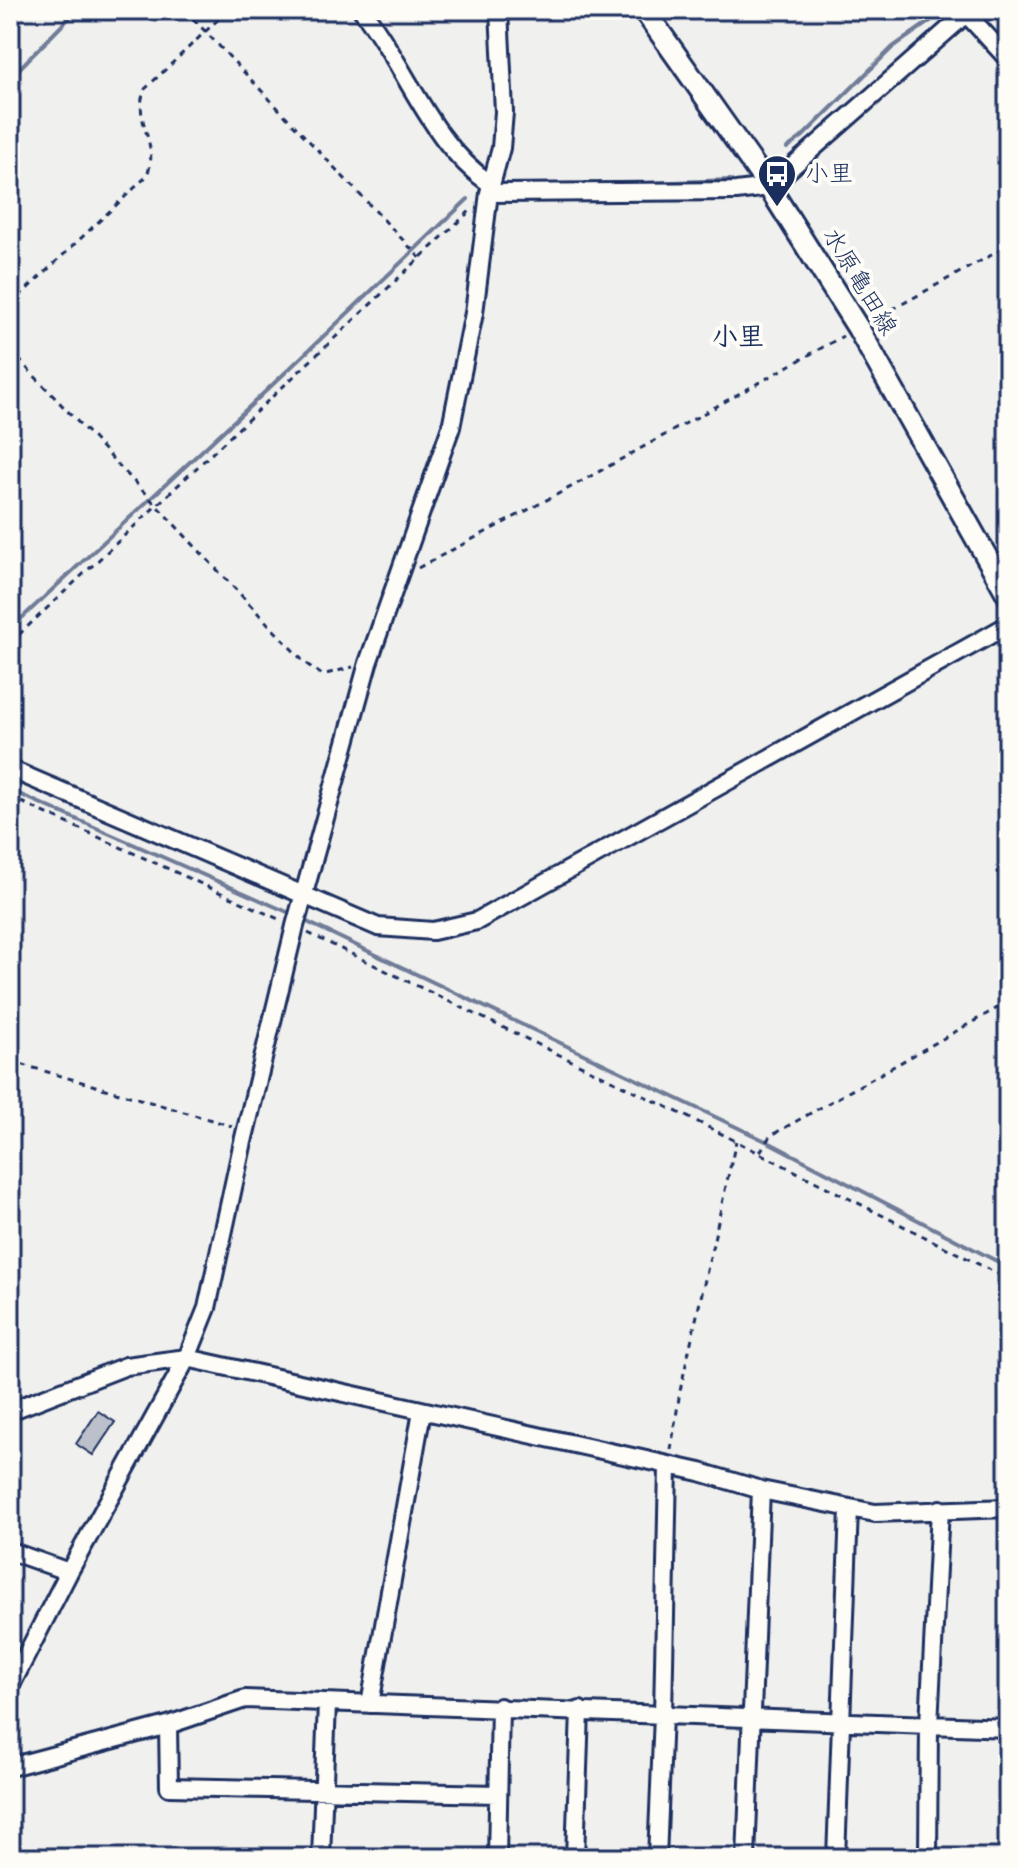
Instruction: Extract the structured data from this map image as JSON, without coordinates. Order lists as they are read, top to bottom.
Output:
{
  "streets": {
    "main road": ["水原亀田線"]
  },
  "districts": ["小里"],
  "places": {
    "bus stop": ["小里"]
  }
}
